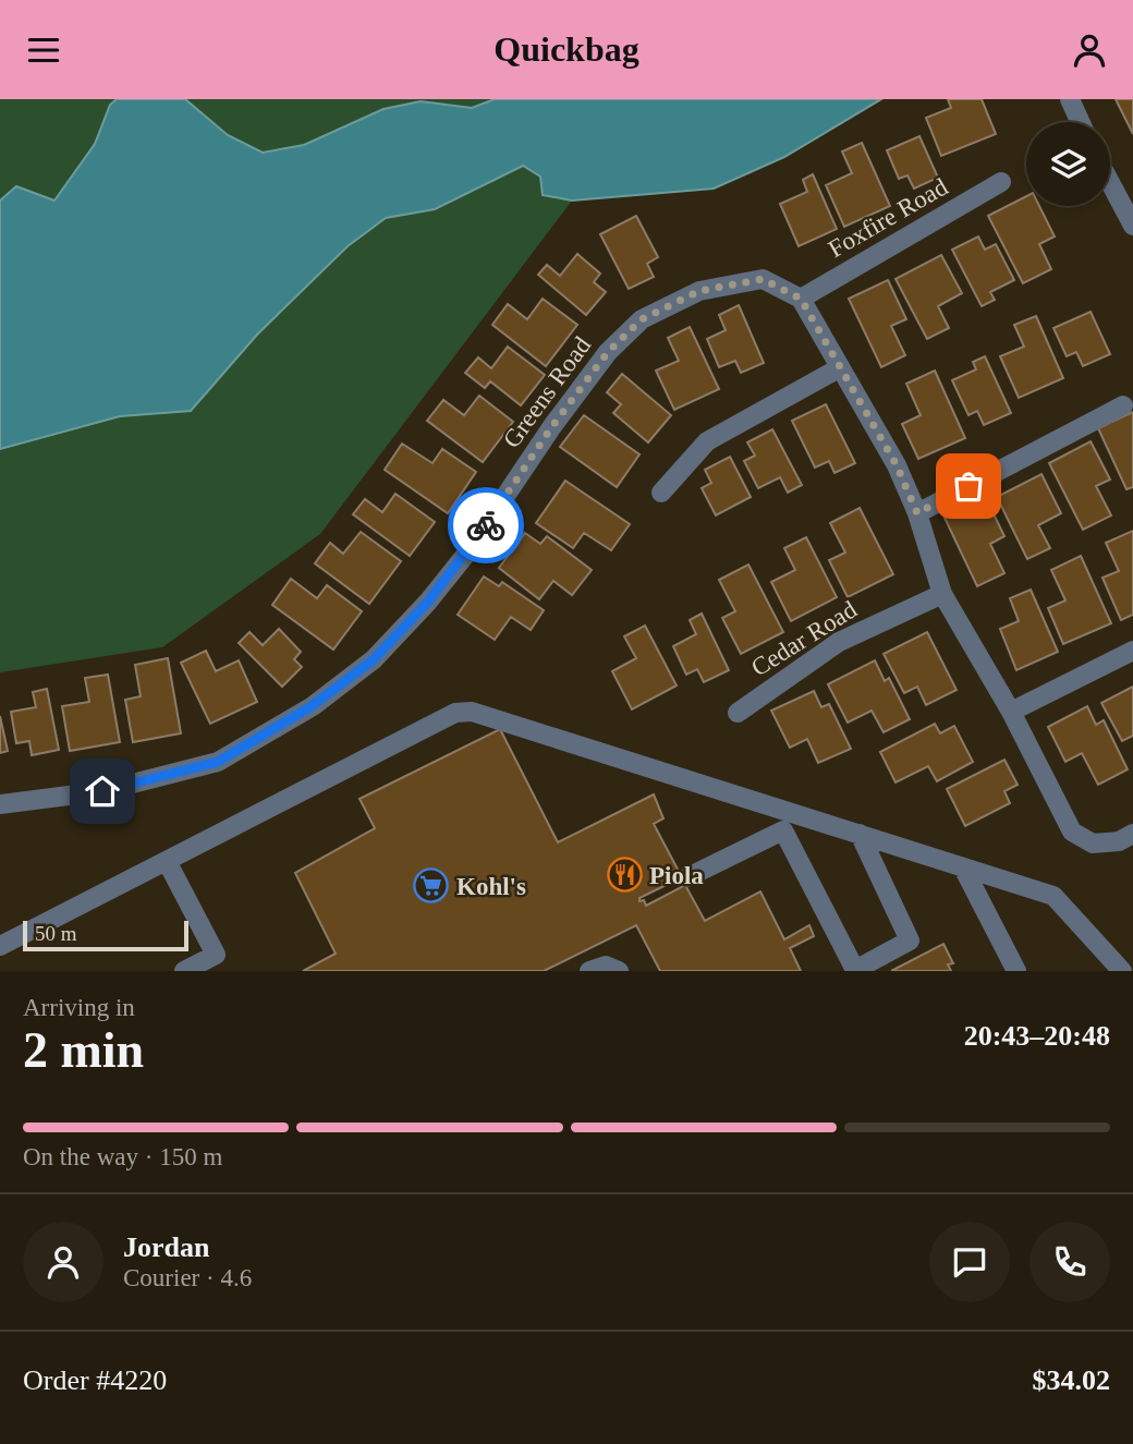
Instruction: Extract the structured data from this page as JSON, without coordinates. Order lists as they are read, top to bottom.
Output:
{
  "streets": {
    "street": ["Foxfire Road", "Greens Road", "Cedar Road"]
  },
  "crossings": [
    ["Foxfire Road", "Greens Road"]
  ],
  "places": {
    "restaurant": ["Piola"],
    "supermarket": ["Kohl's"]
  },
  "scale_bar": "50 m",
  "page": {
    "header": "Quickbag",
    "scale": "50 m",
    "heading": ["2 min", "Arriving in", "20:43–20:48"],
    "panel": [
      "Jordan",
      "Courier · 4.6",
      "Order #4220",
      "$34.02"
    ],
    "bar": "On the way · 150 m"
  }
}
